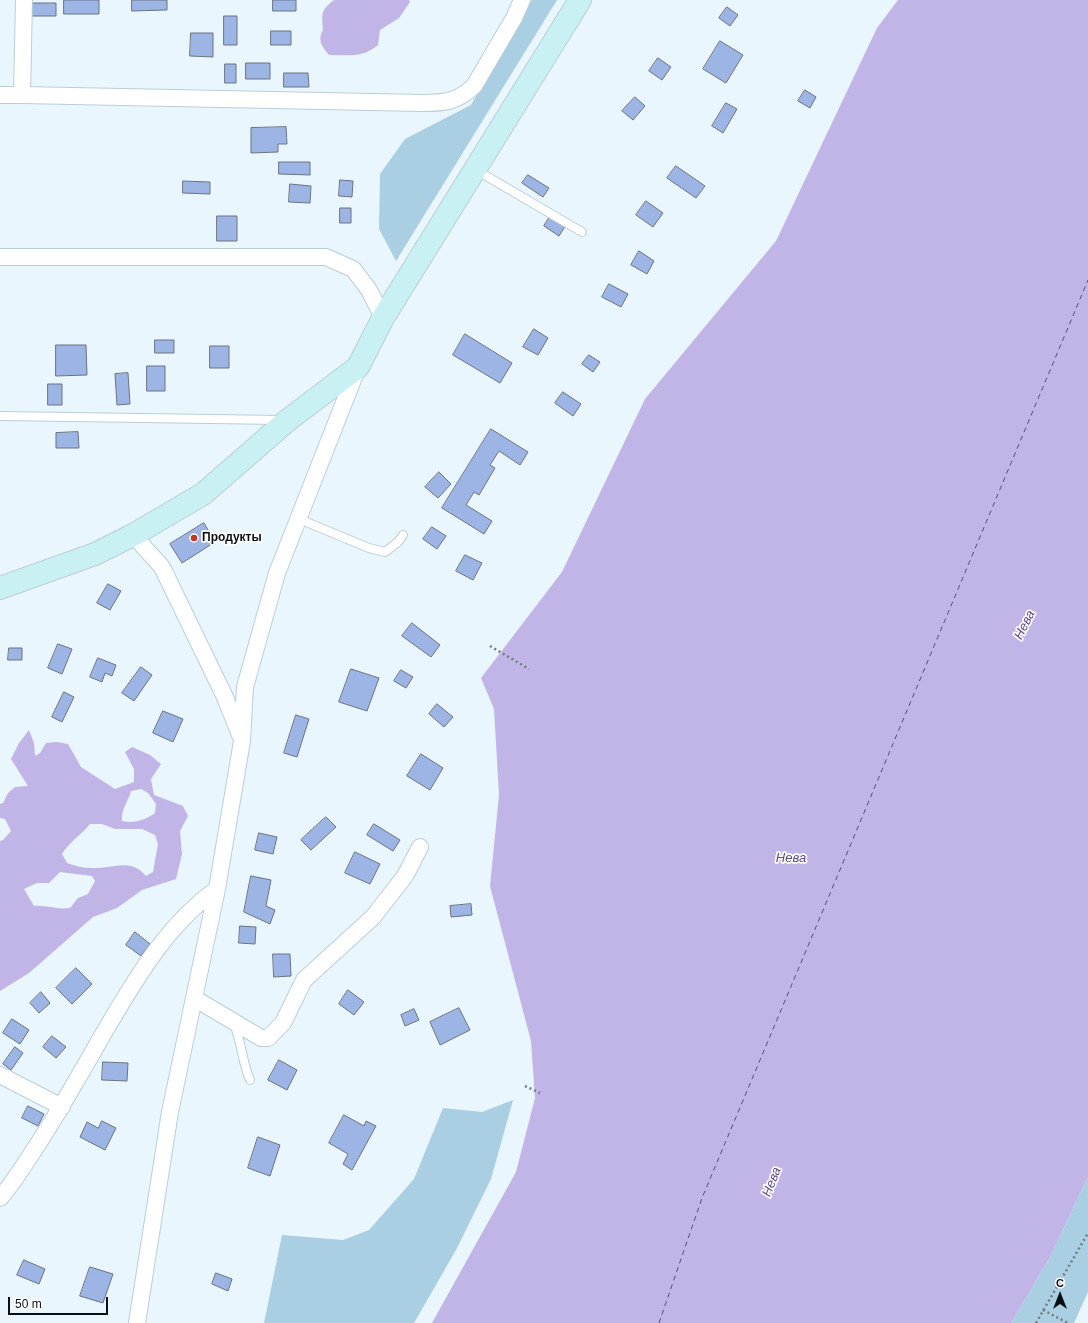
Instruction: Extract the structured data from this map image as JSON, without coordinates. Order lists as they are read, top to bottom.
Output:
{
  "water": ["Нева"],
  "places": ["Продукты"],
  "scale_bar": "50 m",
  "north": "top"
}
